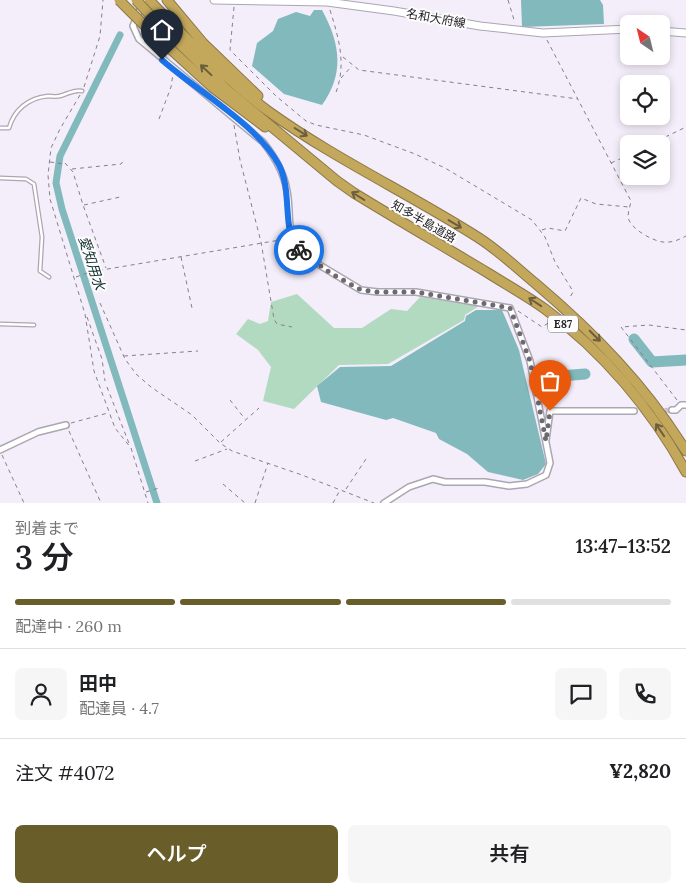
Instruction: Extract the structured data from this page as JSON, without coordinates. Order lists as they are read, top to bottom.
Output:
{
  "streets": {
    "highway": ["知多半島道路", "E87"],
    "main road": ["名和大府線"]
  },
  "water": ["愛知用水"],
  "north": "top left",
  "page": {
    "heading": ["3 分", "到着まで", "13:47–13:52"],
    "panel": [
      "田中",
      "配達員 · 4.7",
      "注文 #4072",
      "¥2,820"
    ],
    "bar": "配達中 · 260 m",
    "buttons": ["ヘルプ", "共有"]
  }
}
